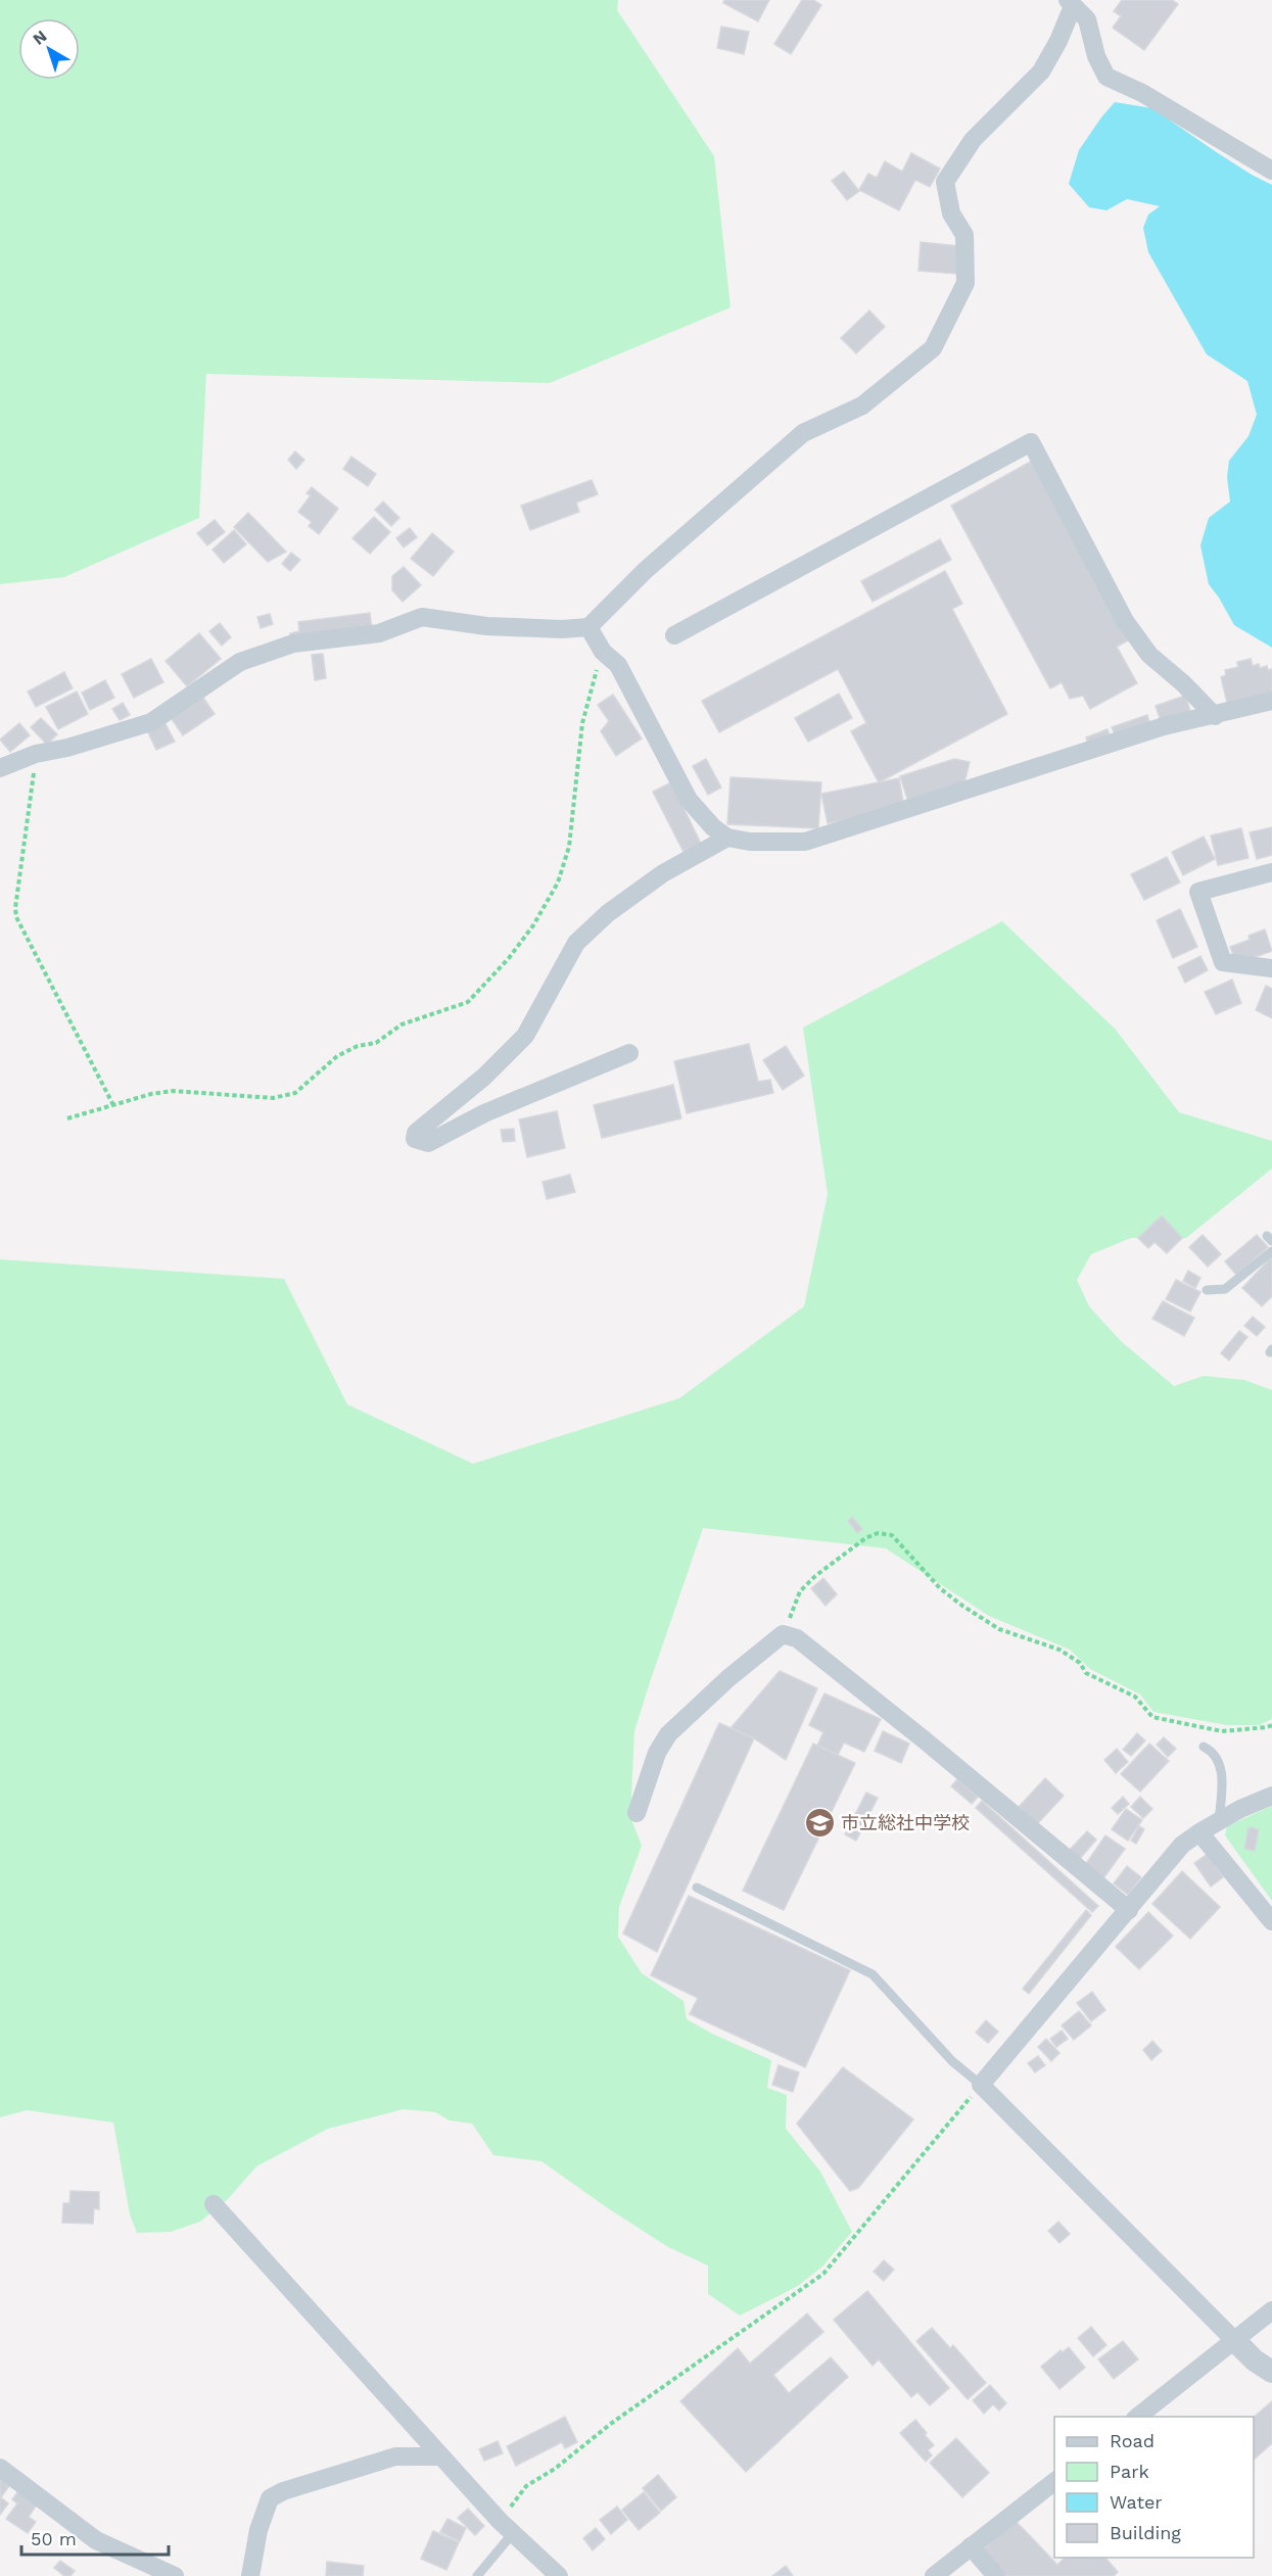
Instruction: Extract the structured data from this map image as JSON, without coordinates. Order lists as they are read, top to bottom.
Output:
{
  "places": {
    "school or university": ["市立総社中学校"]
  },
  "legend": [
    "Road",
    "Park",
    "Water",
    "Building"
  ],
  "scale_bar": "50 m",
  "north": "top left"
}
